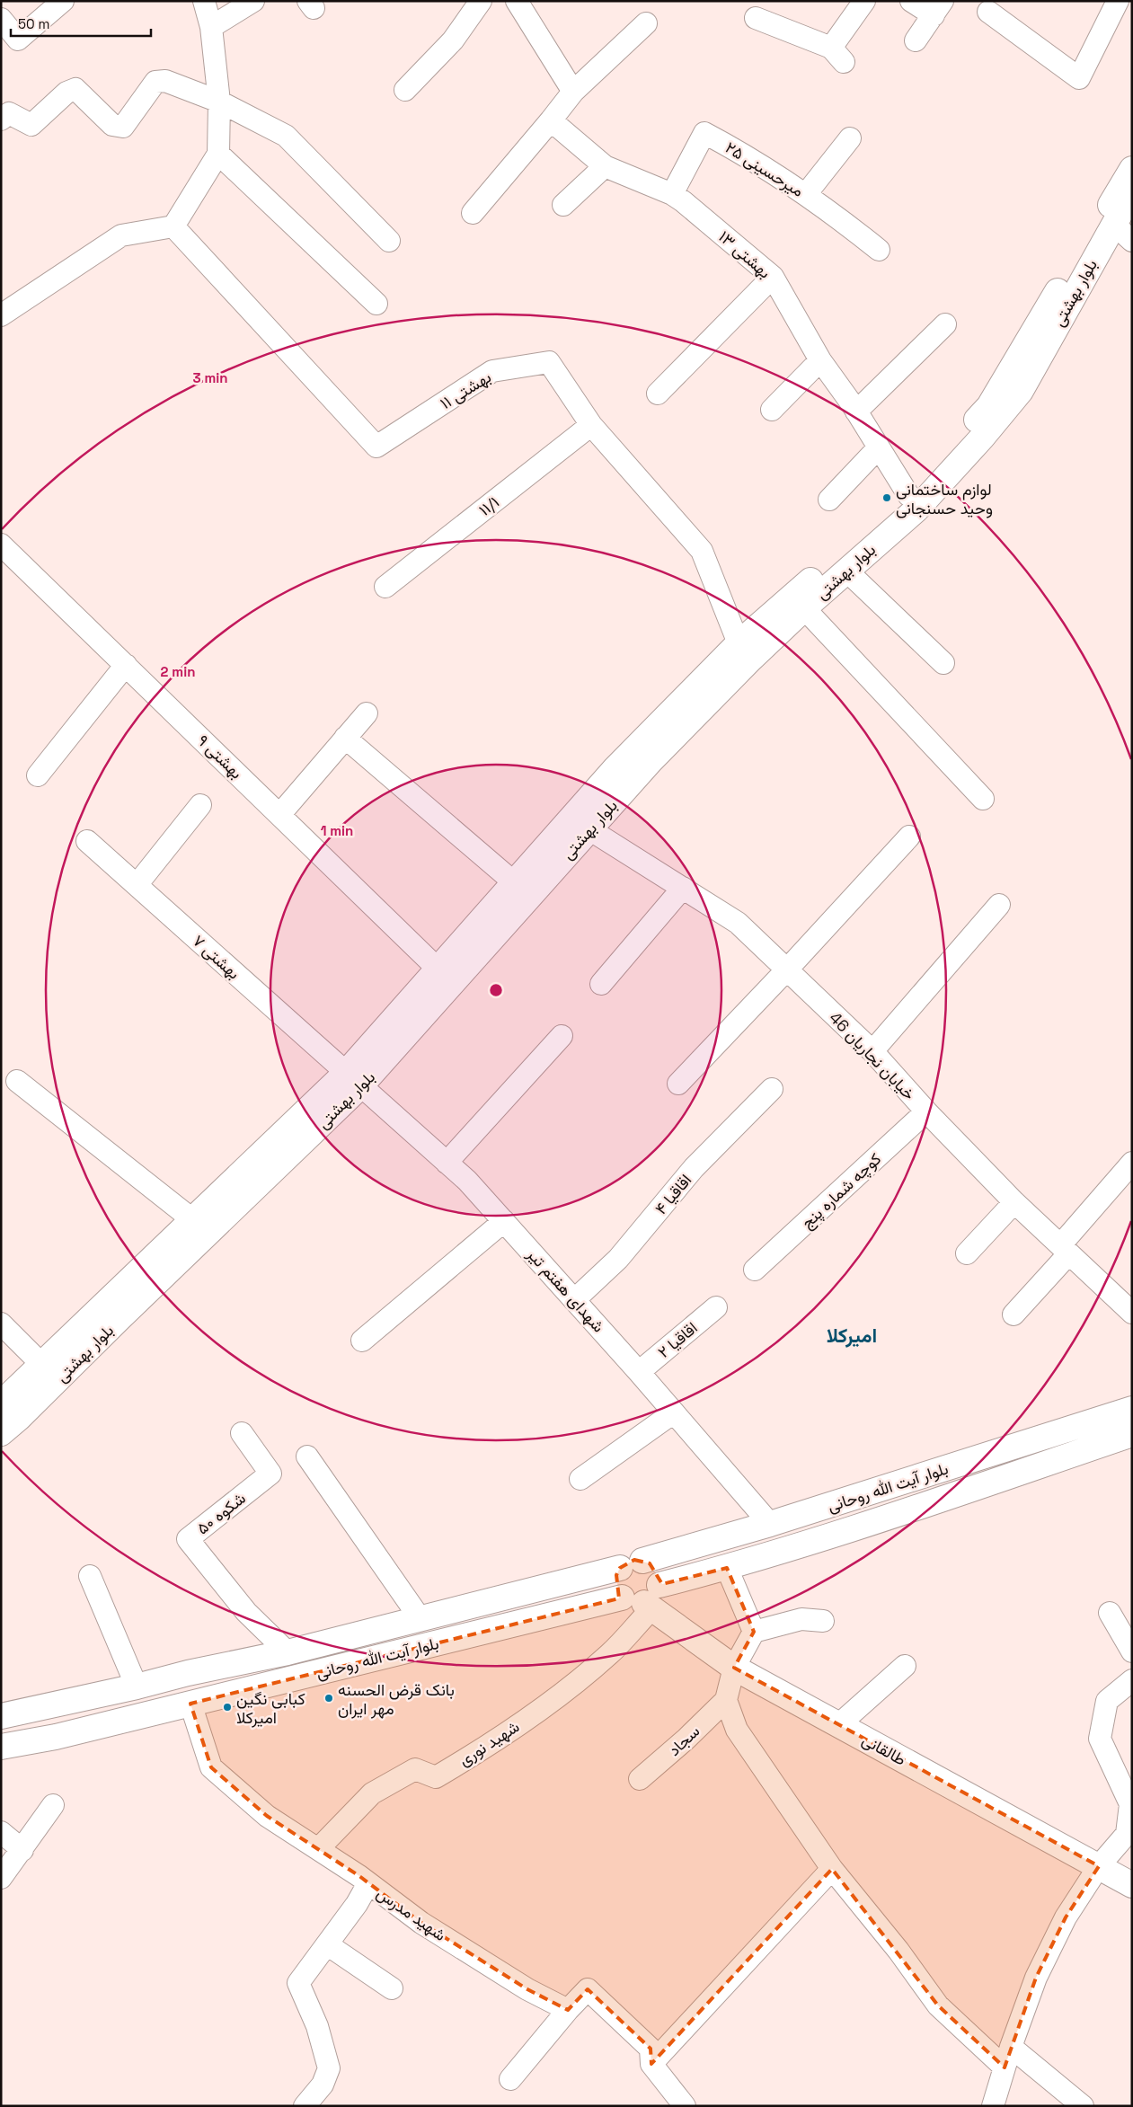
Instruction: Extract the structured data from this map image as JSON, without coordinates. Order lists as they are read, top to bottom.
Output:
{
  "streets": {
    "main road": ["بلوار بهشتی", "بلوار آیت الله روحانی", "طالقانی"],
    "street": [
      "میرحسینی ۲۵",
      "بهشتی ۱۳",
      "بهشتی ۱۱",
      "۱۱/۱",
      "بهشتی ۹",
      "بهشتی ۷",
      "خیابان نجاریان 46",
      "کوچه شماره پنج",
      "اقاقیا ۴",
      "شهدای هفتم تیر",
      "اقاقیا ۲",
      "شکوه ۵۰",
      "سجاد",
      "شهید نوری",
      "شهید مدرس"
    ]
  },
  "crossings": [
    ["میرحسینی ۲۵", "بهشتی ۱۳"],
    ["بهشتی ۱۳", "بلوار بهشتی"],
    ["بلوار بهشتی", "بهشتی ۱۱"],
    ["بلوار بهشتی", "بهشتی ۹"],
    ["بلوار بهشتی", "بهشتی ۷"],
    ["بلوار بهشتی", "خیابان نجاریان 46"],
    ["بلوار بهشتی", "شهدای هفتم تیر"],
    ["بهشتی ۱۱", "۱۱/۱"],
    ["بهشتی ۷", "شهدای هفتم تیر"],
    ["خیابان نجاریان 46", "کوچه شماره پنج"],
    ["اقاقیا ۴", "شهدای هفتم تیر"],
    ["شهدای هفتم تیر", "اقاقیا ۲"],
    ["شهدای هفتم تیر", "بلوار آیت الله روحانی"],
    ["بلوار آیت الله روحانی", "شکوه ۵۰"],
    ["بلوار آیت الله روحانی", "شهید نوری"],
    ["بلوار آیت الله روحانی", "طالقانی"],
    ["بلوار آیت الله روحانی", "شهید مدرس"],
    ["شهید نوری", "طالقانی"],
    ["شهید نوری", "شهید مدرس"]
  ],
  "districts": ["امیرکلا"],
  "places": ["لوازم ساختمانی وحید حسنجانی", "بانک قرض الحسنه مهر ایران", "کبابی نگین امیرکلا"],
  "scale_bar": "50 m",
  "rings": ["3 min", "2 min", "1 min"]
}
